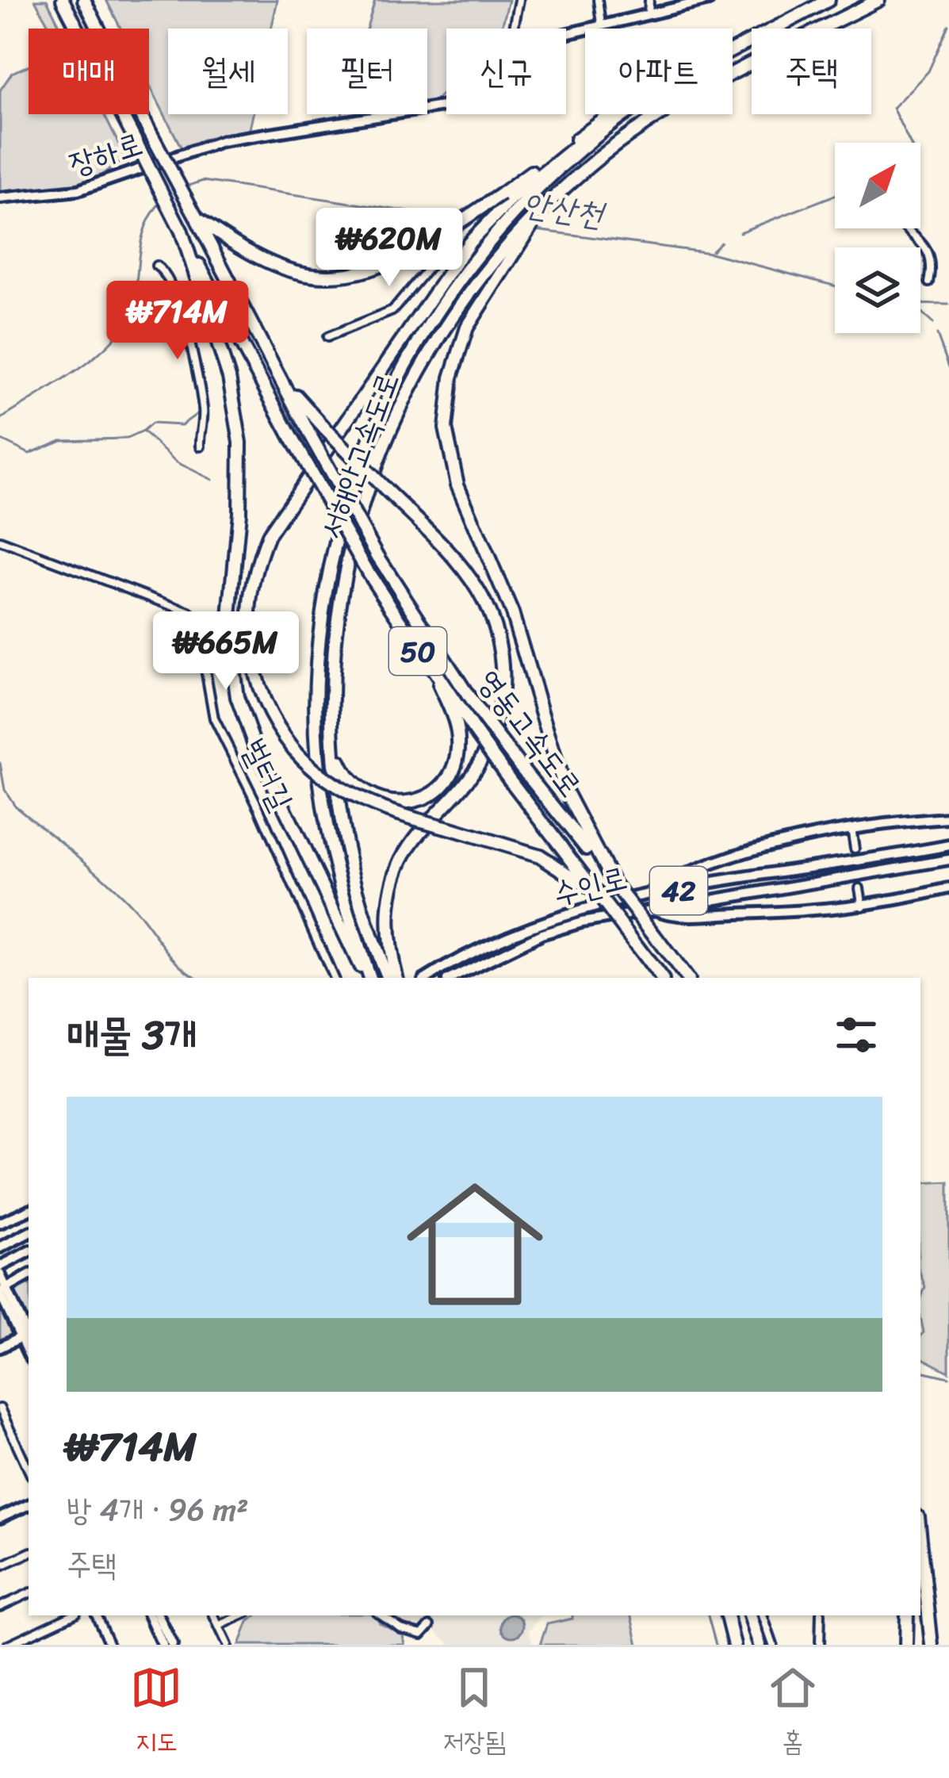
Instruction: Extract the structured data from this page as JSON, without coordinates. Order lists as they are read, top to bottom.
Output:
{
  "streets": {
    "highway": ["서해안고속도로", "50", "영동고속도로"],
    "main road": ["장하로", "수인로", "42"],
    "street": ["벌터길"]
  },
  "water": ["안산천"],
  "north": "top right",
  "page": {
    "chip": [
      "매매",
      "월세",
      "필터",
      "신규",
      "아파트",
      "주택"
    ],
    "price": ["₩620M", "₩714M", "₩665M"],
    "heading": "매물 3개",
    "list": [
      {
        "name": "₩714M",
        "note": "방 4개 · 96 m² · 주택"
      }
    ],
    "tabs": ["지도", "저장됨", "홈"]
  }
}
